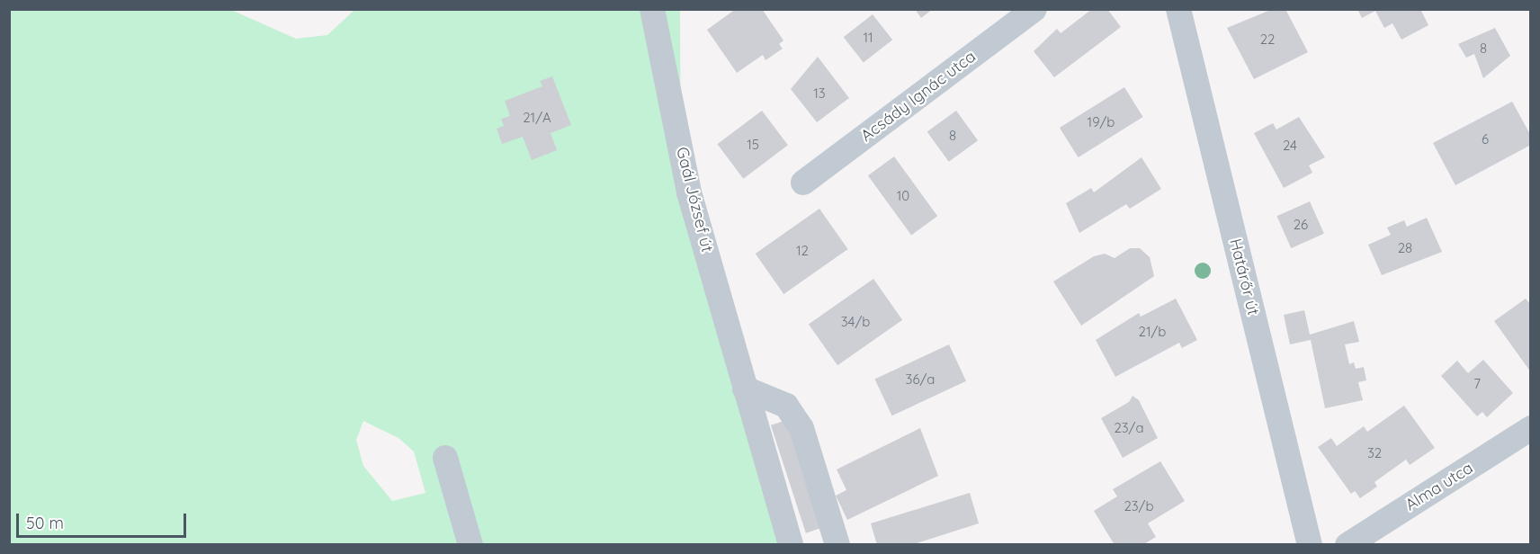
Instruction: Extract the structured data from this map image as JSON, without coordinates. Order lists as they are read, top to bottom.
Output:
{
  "streets": {
    "street": [
      "Acsády Ignác utca",
      "Gaál József út",
      "Határőr út",
      "Alma utca"
    ]
  },
  "house_numbers": [
    "11",
    "22",
    "8",
    "13",
    "21/A",
    "19/b",
    "8",
    "6",
    "15",
    "24",
    "10",
    "26",
    "28",
    "12",
    "34/b",
    "21/b",
    "36/a",
    "7",
    "23/a",
    "32",
    "23/b"
  ],
  "scale_bar": "50 m"
}
